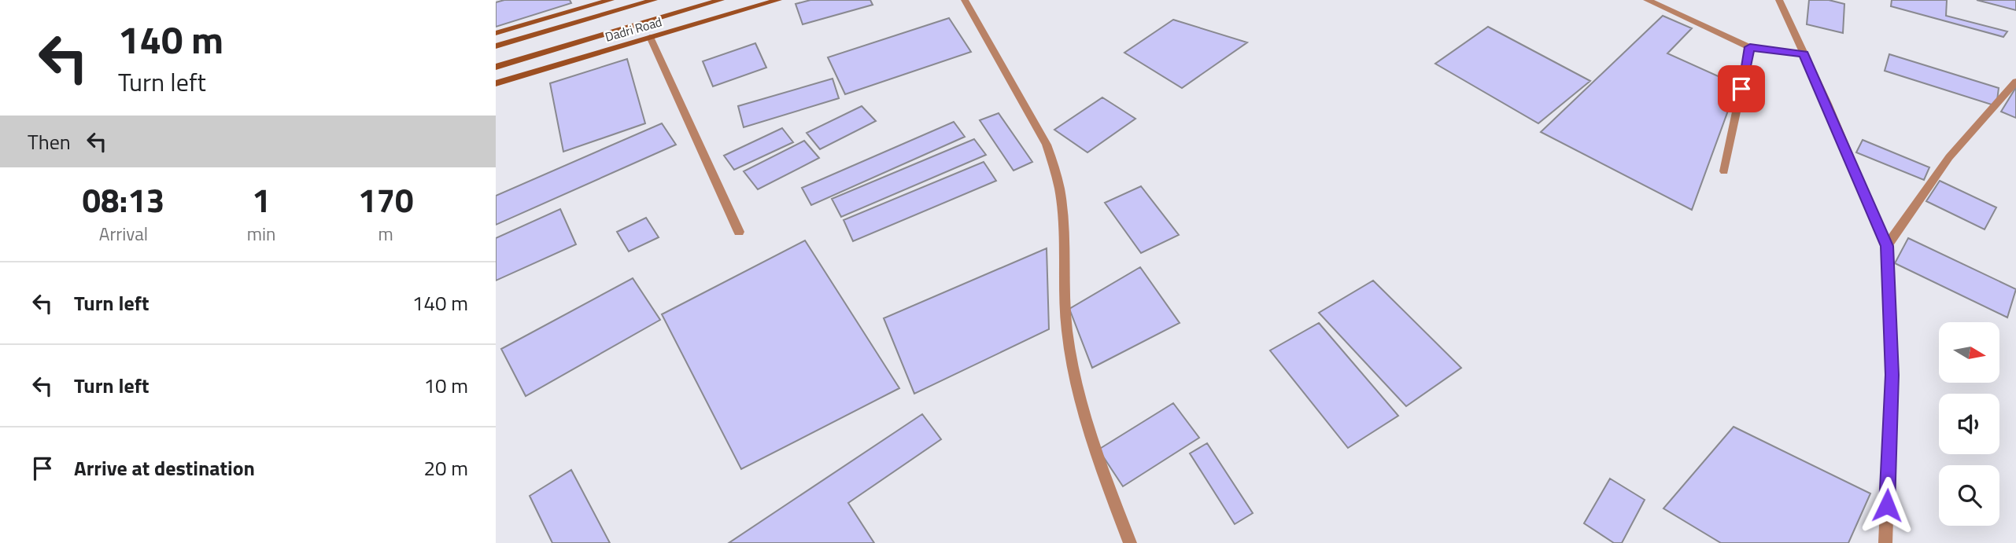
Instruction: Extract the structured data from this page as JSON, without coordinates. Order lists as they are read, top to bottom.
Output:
{
  "streets": {
    "street": ["Dadri Road"]
  },
  "north": "right",
  "page": {
    "turn": ["140 m", "Turn left"],
    "then": "Then",
    "eta": [
      "08:13",
      "Arrival",
      "1",
      "min",
      "170",
      "m"
    ],
    "list": [
      {
        "name": "Turn left",
        "value": "140 m"
      },
      {
        "name": "Turn left",
        "value": "10 m"
      },
      {
        "name": "Arrive at destination",
        "value": "20 m"
      }
    ]
  }
}
